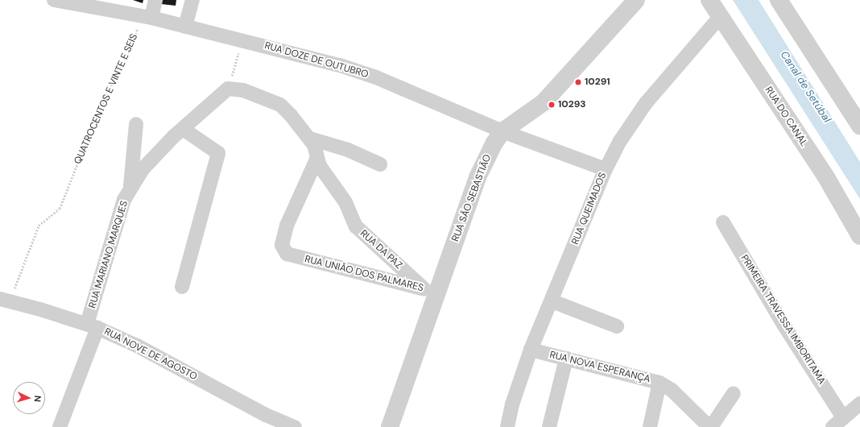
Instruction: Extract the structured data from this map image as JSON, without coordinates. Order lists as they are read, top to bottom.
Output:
{
  "streets": {
    "street": [
      "RUA DOZE DE OUTUBRO",
      "RUA DO CANAL",
      "RUA SÃO SEBASTIÃO",
      "RUA QUEIMADOS",
      "RUA DA PAZ",
      "RUA MARIANO MARQUES",
      "RUA UNIÃO DOS PALMARES",
      "PRIMEIRA TRAVESSA IMBORITAMA",
      "RUA NOVE DE AGOSTO",
      "RUA NOVA ESPERANÇA"
    ],
    "path": ["QUATROCENTOS E VINTE E SEIS"]
  },
  "crossings": [
    ["RUA DOZE DE OUTUBRO", "QUATROCENTOS E VINTE E SEIS"],
    ["RUA DOZE DE OUTUBRO", "RUA SÃO SEBASTIÃO"],
    ["RUA DOZE DE OUTUBRO", "RUA QUEIMADOS"],
    ["QUATROCENTOS E VINTE E SEIS", "RUA NOVE DE AGOSTO"],
    ["RUA DO CANAL", "RUA QUEIMADOS"],
    ["RUA SÃO SEBASTIÃO", "RUA DA PAZ"],
    ["RUA SÃO SEBASTIÃO", "RUA UNIÃO DOS PALMARES"],
    ["RUA QUEIMADOS", "RUA NOVA ESPERANÇA"],
    ["RUA DA PAZ", "RUA MARIANO MARQUES"],
    ["RUA DA PAZ", "RUA UNIÃO DOS PALMARES"],
    ["RUA MARIANO MARQUES", "RUA NOVE DE AGOSTO"]
  ],
  "water": ["Canal de Setúbal"],
  "places": ["10291", "10293"],
  "north": "right"
}
